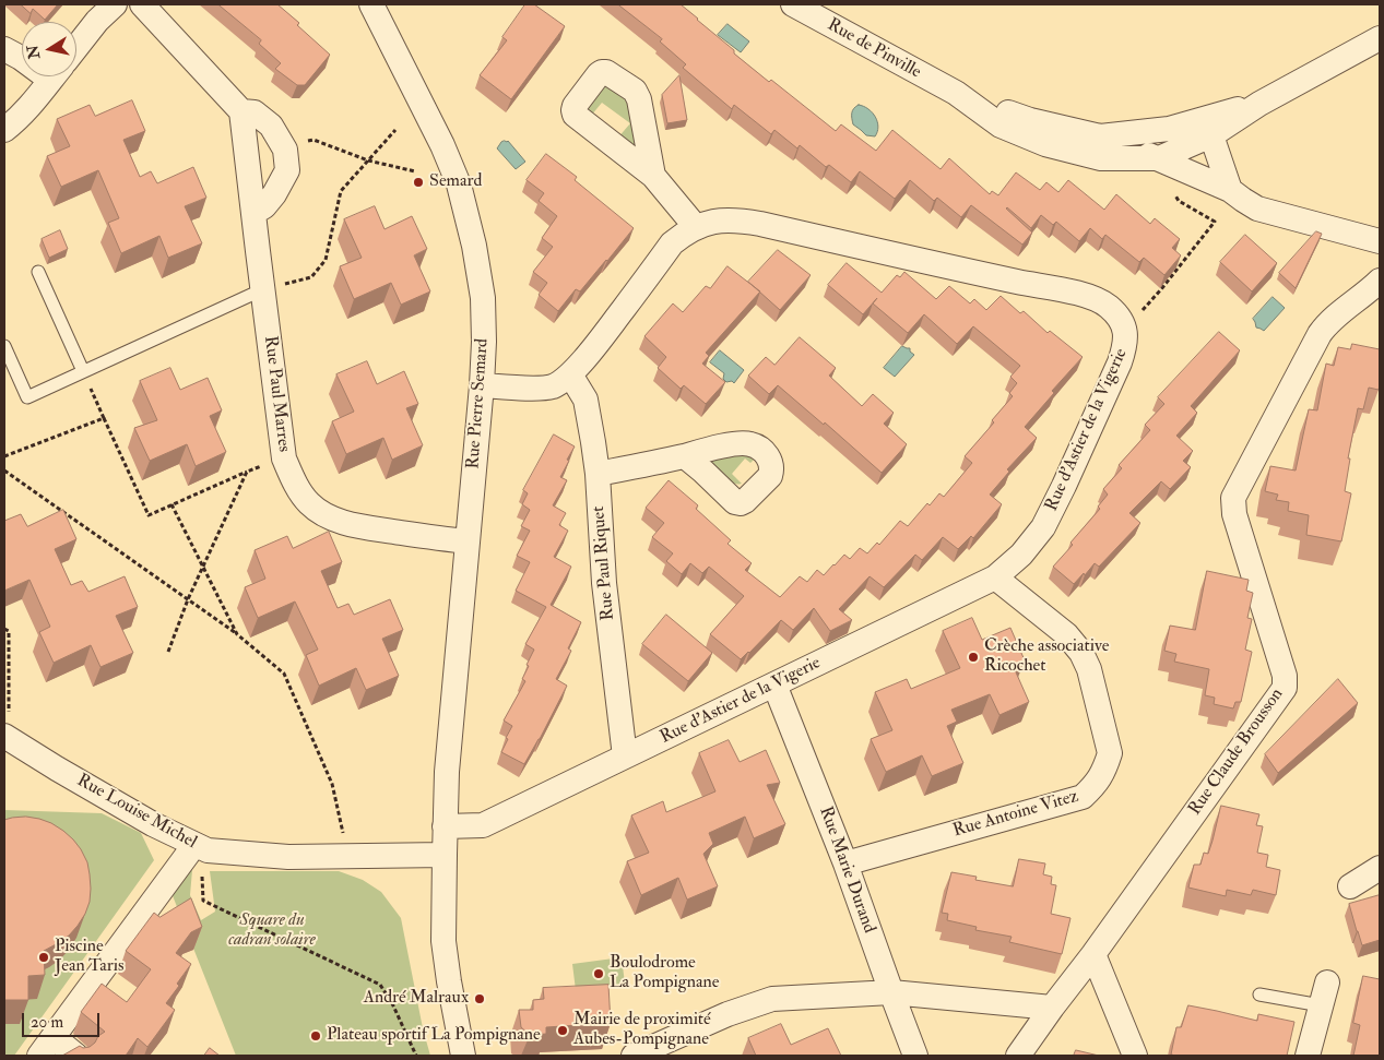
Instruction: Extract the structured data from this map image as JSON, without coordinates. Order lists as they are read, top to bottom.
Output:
{
  "streets": {
    "street": [
      "Rue de Pinville",
      "Rue Paul Marres",
      "Rue Pierre Semard",
      "Rue d'Astier de la Vigerie",
      "Rue Paul Riquet",
      "Rue Claude Brousson",
      "Rue Louise Michel",
      "Rue Antoine Vitez",
      "Rue Marie Durand"
    ]
  },
  "crossings": [
    ["Rue Paul Marres", "Rue Pierre Semard"],
    ["Rue Pierre Semard", "Rue d'Astier de la Vigerie"],
    ["Rue Pierre Semard", "Rue Louise Michel"],
    ["Rue d'Astier de la Vigerie", "Rue Paul Riquet"],
    ["Rue d'Astier de la Vigerie", "Rue Antoine Vitez"],
    ["Rue d'Astier de la Vigerie", "Rue Marie Durand"],
    ["Rue Antoine Vitez", "Rue Marie Durand"]
  ],
  "parks": ["Square du cadran solaire"],
  "places": [
    "Semard",
    "Crèche associative Ricochet",
    "Piscine Jean Taris",
    "Boulodrome La Pompignane",
    "André Malraux",
    "Mairie de proximité Aubes-Pompignane",
    "Plateau sportif La Pompignane"
  ],
  "scale_bar": "20 m",
  "north": "left"
}
